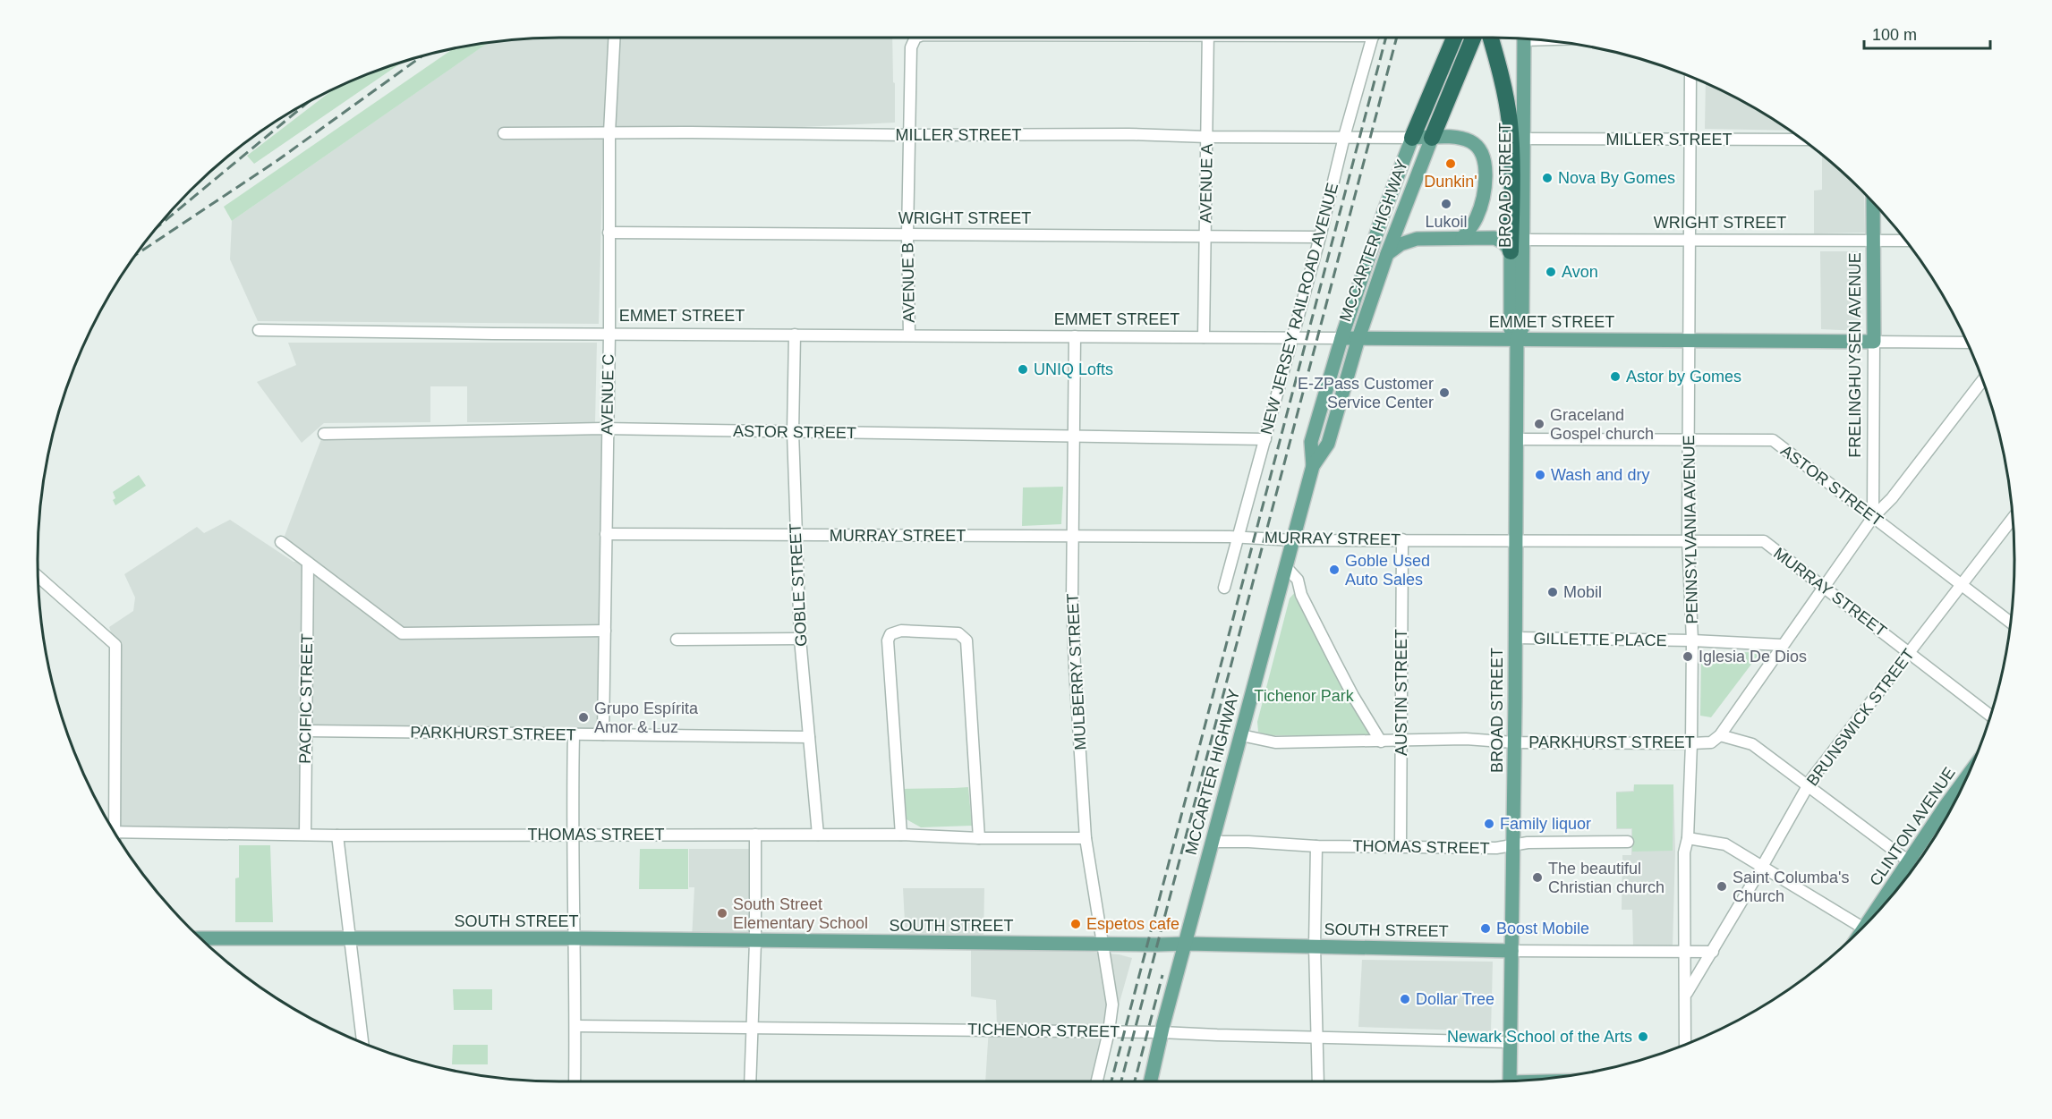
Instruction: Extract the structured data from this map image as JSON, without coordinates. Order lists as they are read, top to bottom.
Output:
{
  "streets": {
    "highway": ["MCCARTER HIGHWAY"],
    "main road": [
      "BROAD STREET",
      "EMMET STREET",
      "FRELINGHUYSEN AVENUE",
      "CLINTON AVENUE",
      "SOUTH STREET"
    ],
    "street": [
      "MILLER STREET",
      "AVENUE A",
      "WRIGHT STREET",
      "AVENUE B",
      "NEW JERSEY RAILROAD AVENUE",
      "AVENUE C",
      "ASTOR STREET",
      "PENNSYLVANIA AVENUE",
      "MURRAY STREET",
      "GOBLE STREET",
      "GILLETTE PLACE",
      "MULBERRY STREET",
      "AUSTIN STREET",
      "PACIFIC STREET",
      "BRUNSWICK STREET",
      "PARKHURST STREET",
      "THOMAS STREET",
      "TICHENOR STREET"
    ]
  },
  "crossings": [
    ["MILLER STREET", "AVENUE A"],
    ["MILLER STREET", "BROAD STREET"],
    ["MILLER STREET", "MCCARTER HIGHWAY"],
    ["MILLER STREET", "AVENUE B"],
    ["MILLER STREET", "NEW JERSEY RAILROAD AVENUE"],
    ["MILLER STREET", "AVENUE C"],
    ["MILLER STREET", "PENNSYLVANIA AVENUE"],
    ["AVENUE A", "WRIGHT STREET"],
    ["AVENUE A", "EMMET STREET"],
    ["BROAD STREET", "WRIGHT STREET"],
    ["BROAD STREET", "EMMET STREET"],
    ["BROAD STREET", "ASTOR STREET"],
    ["BROAD STREET", "MURRAY STREET"],
    ["BROAD STREET", "GILLETTE PLACE"],
    ["BROAD STREET", "PARKHURST STREET"],
    ["BROAD STREET", "THOMAS STREET"],
    ["BROAD STREET", "SOUTH STREET"],
    ["BROAD STREET", "TICHENOR STREET"],
    ["WRIGHT STREET", "AVENUE B"],
    ["WRIGHT STREET", "NEW JERSEY RAILROAD AVENUE"],
    ["WRIGHT STREET", "FRELINGHUYSEN AVENUE"],
    ["WRIGHT STREET", "AVENUE C"],
    ["WRIGHT STREET", "PENNSYLVANIA AVENUE"],
    ["MCCARTER HIGHWAY", "EMMET STREET"],
    ["MCCARTER HIGHWAY", "MURRAY STREET"],
    ["MCCARTER HIGHWAY", "PARKHURST STREET"],
    ["MCCARTER HIGHWAY", "THOMAS STREET"],
    ["MCCARTER HIGHWAY", "SOUTH STREET"],
    ["MCCARTER HIGHWAY", "TICHENOR STREET"],
    ["AVENUE B", "EMMET STREET"],
    ["NEW JERSEY RAILROAD AVENUE", "EMMET STREET"],
    ["NEW JERSEY RAILROAD AVENUE", "ASTOR STREET"],
    ["NEW JERSEY RAILROAD AVENUE", "MURRAY STREET"],
    ["EMMET STREET", "FRELINGHUYSEN AVENUE"],
    ["EMMET STREET", "AVENUE C"],
    ["EMMET STREET", "PENNSYLVANIA AVENUE"],
    ["EMMET STREET", "GOBLE STREET"],
    ["EMMET STREET", "MULBERRY STREET"],
    ["FRELINGHUYSEN AVENUE", "ASTOR STREET"],
    ["AVENUE C", "ASTOR STREET"],
    ["AVENUE C", "MURRAY STREET"],
    ["AVENUE C", "PARKHURST STREET"],
    ["ASTOR STREET", "PENNSYLVANIA AVENUE"],
    ["ASTOR STREET", "GOBLE STREET"],
    ["ASTOR STREET", "MULBERRY STREET"],
    ["ASTOR STREET", "BRUNSWICK STREET"],
    ["PENNSYLVANIA AVENUE", "MURRAY STREET"],
    ["PENNSYLVANIA AVENUE", "GILLETTE PLACE"],
    ["PENNSYLVANIA AVENUE", "BRUNSWICK STREET"],
    ["PENNSYLVANIA AVENUE", "PARKHURST STREET"],
    ["PENNSYLVANIA AVENUE", "SOUTH STREET"],
    ["MURRAY STREET", "GOBLE STREET"],
    ["MURRAY STREET", "MULBERRY STREET"],
    ["MURRAY STREET", "AUSTIN STREET"],
    ["MURRAY STREET", "BRUNSWICK STREET"],
    ["GOBLE STREET", "PARKHURST STREET"],
    ["GOBLE STREET", "THOMAS STREET"],
    ["MULBERRY STREET", "THOMAS STREET"],
    ["MULBERRY STREET", "SOUTH STREET"],
    ["MULBERRY STREET", "TICHENOR STREET"],
    ["AUSTIN STREET", "PARKHURST STREET"],
    ["AUSTIN STREET", "THOMAS STREET"],
    ["PACIFIC STREET", "PARKHURST STREET"],
    ["PACIFIC STREET", "THOMAS STREET"],
    ["BRUNSWICK STREET", "SOUTH STREET"]
  ],
  "parks": ["Tichenor Park"],
  "places": [
    "Dunkin'",
    "Nova By Gomes",
    "Lukoil",
    "Avon",
    "UNIQ Lofts",
    "Astor by Gomes",
    "E-ZPass Customer Service Center",
    "Graceland Gospel church",
    "Wash and dry",
    "Goble Used Auto Sales",
    "Mobil",
    "Iglesia De Dios",
    "Grupo Espírita Amor & Luz",
    "Family liquor",
    "The beautiful Christian church",
    "Saint Columba's Church",
    "South Street Elementary School",
    "Espetos cafe",
    "Boost Mobile",
    "Dollar Tree",
    "Newark School of the Arts"
  ],
  "scale_bar": "100 m"
}
